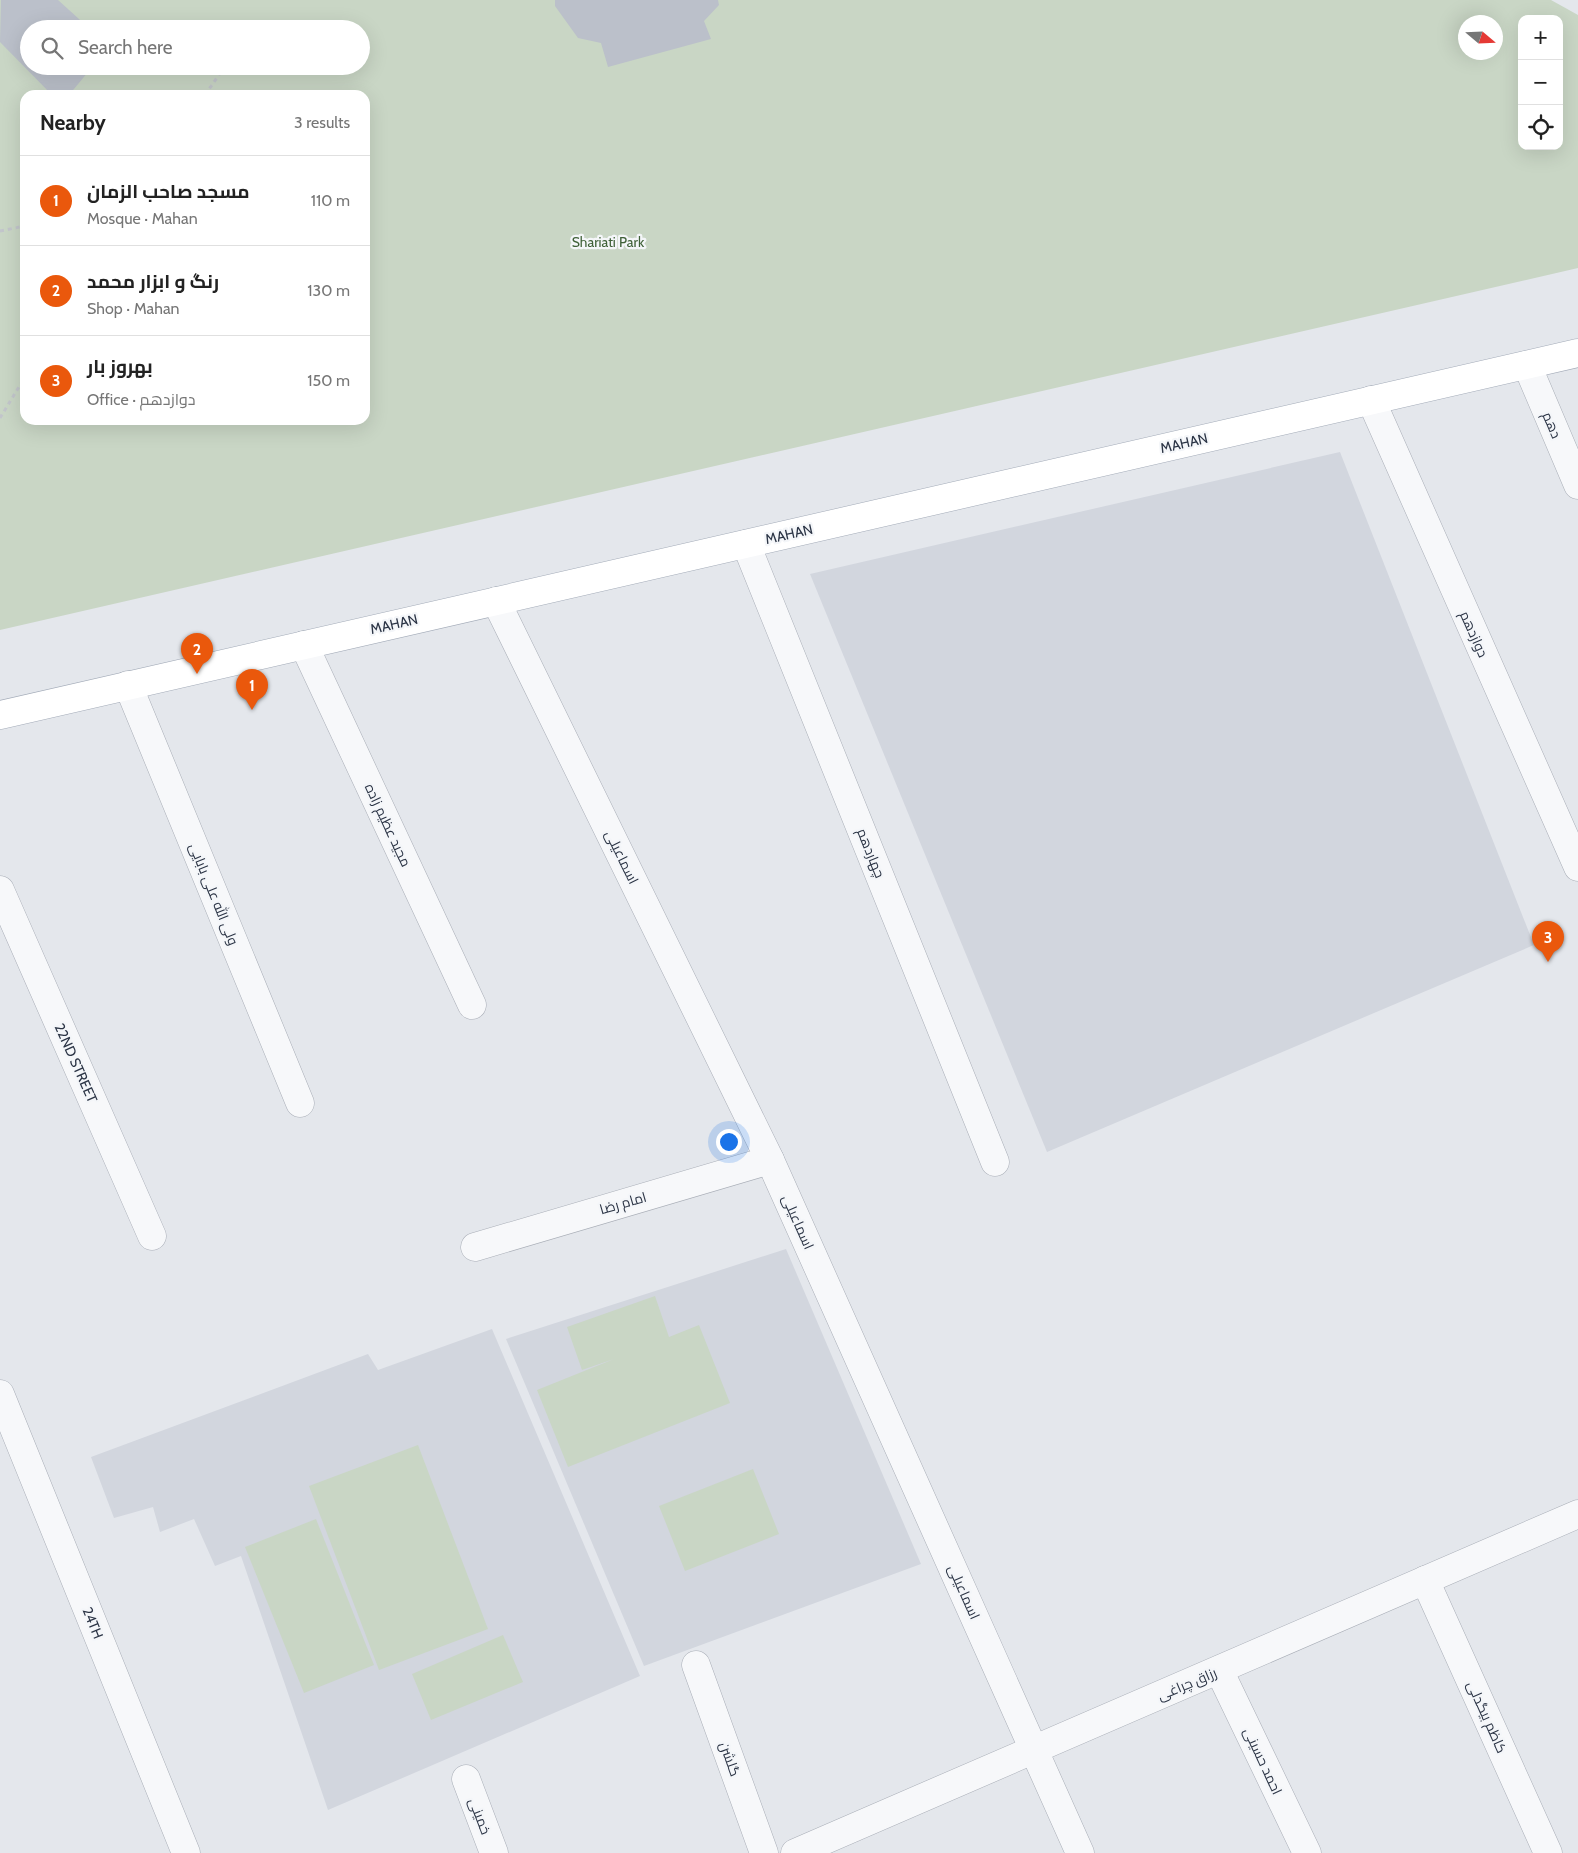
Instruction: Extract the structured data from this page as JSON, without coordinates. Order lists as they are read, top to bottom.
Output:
{
  "streets": {
    "main road": ["MAHAN"],
    "street": [
      "دهم",
      "دوازدهم",
      "مجید عظیم زاده",
      "چهاردهم",
      "اسماعیلی",
      "ولی الله علی‌ بابایی",
      "22ND STREET",
      "امام رضا",
      "24TH",
      "رزاق چراغی",
      "کاظم بیگدلی",
      "گلشن",
      "احمد حسینی",
      "خمینی"
    ]
  },
  "crossings": [
    ["دهم", "MAHAN"],
    ["MAHAN", "دوازدهم"],
    ["MAHAN", "مجید عظیم زاده"],
    ["MAHAN", "چهاردهم"],
    ["MAHAN", "اسماعیلی"],
    ["MAHAN", "ولی الله علی‌ بابایی"],
    ["اسماعیلی", "امام رضا"],
    ["اسماعیلی", "رزاق چراغی"],
    ["رزاق چراغی", "کاظم بیگدلی"],
    ["رزاق چراغی", "احمد حسینی"]
  ],
  "parks": ["Shariati Park"],
  "north": "right",
  "page": {
    "map_buttons": ["+", "−"],
    "search": "Search here",
    "heading": ["Nearby", "3 results"],
    "list": [
      {
        "mark": "1",
        "name": "مسجد صاحب الزمان",
        "note": "Mosque · Mahan",
        "value": "110 m"
      },
      {
        "mark": "2",
        "name": "رنگ و ابزار محمد",
        "note": "Shop · Mahan",
        "value": "130 m"
      },
      {
        "mark": "3",
        "name": "بهروز بار",
        "note": "Office · دوازدهم",
        "value": "150 m"
      }
    ],
    "pins": ["2", "1", "3"]
  }
}
